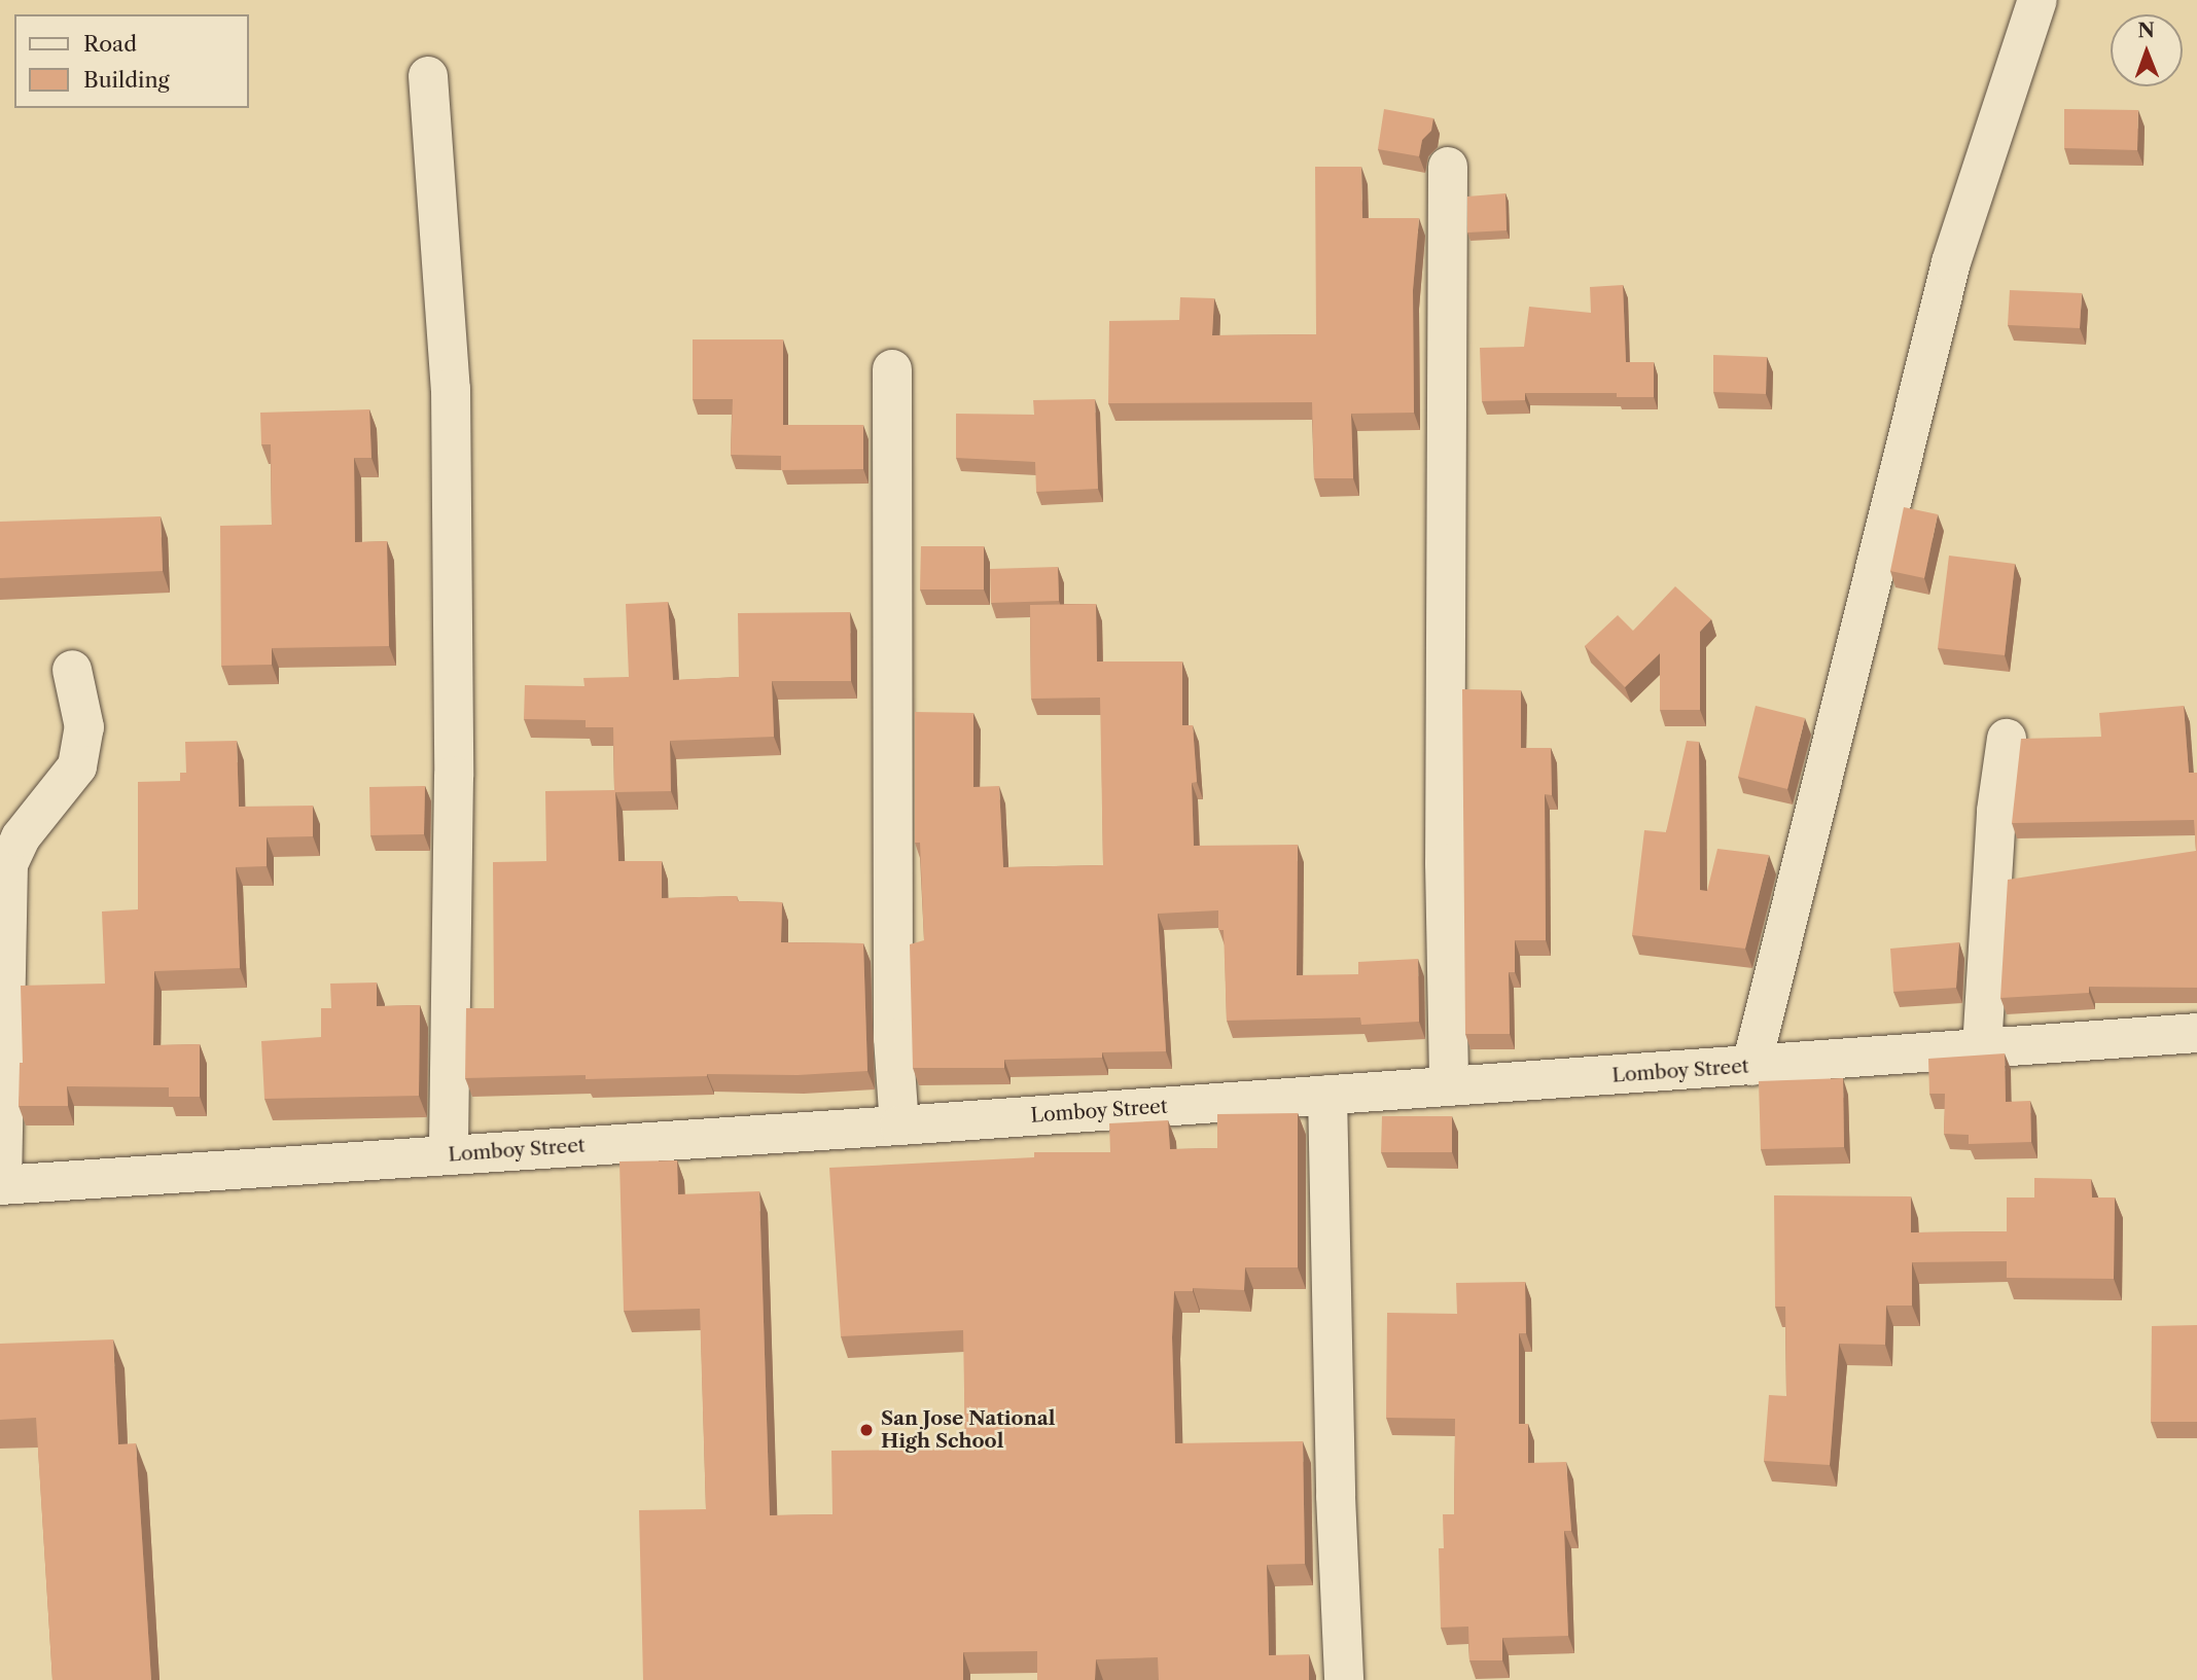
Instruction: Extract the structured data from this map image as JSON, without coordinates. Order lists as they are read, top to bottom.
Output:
{
  "streets": {
    "street": ["Lomboy Street"]
  },
  "places": ["San Jose National High School"],
  "legend": ["Road", "Building"],
  "north": "top"
}
